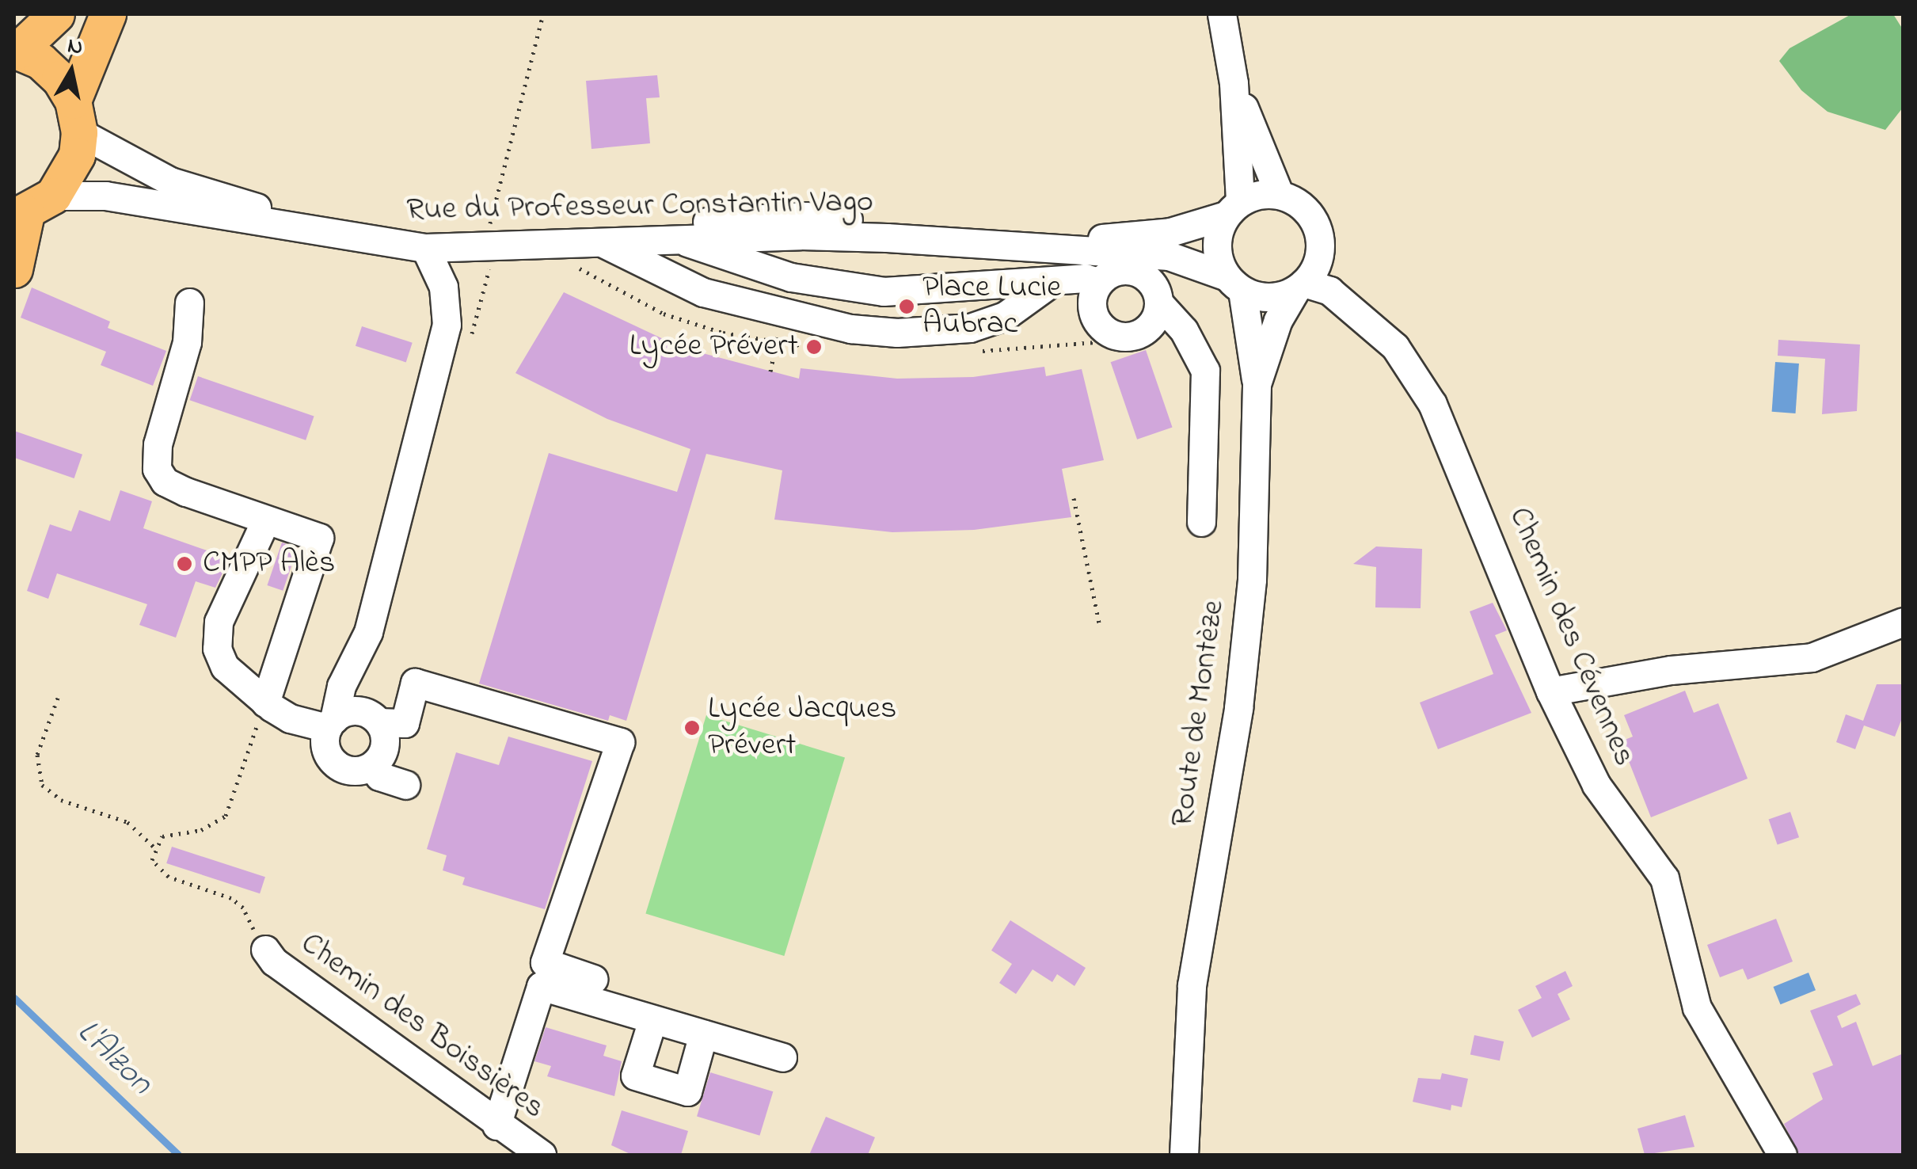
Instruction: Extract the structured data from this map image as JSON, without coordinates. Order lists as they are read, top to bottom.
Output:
{
  "streets": {
    "street": [
      "Rue du Professeur Constantin Vago",
      "Chemin des Cévennes",
      "Route de Montèze",
      "Chemin des Boissières"
    ]
  },
  "crossings": [
    ["Rue du Professeur Constantin Vago", "Chemin des Cévennes"],
    ["Rue du Professeur Constantin Vago", "Route de Montèze"],
    ["Chemin des Cévennes", "Route de Montèze"]
  ],
  "water": ["L'Alzon"],
  "places": [
    "Place Lucie Aubrac",
    "Lycée Prévert",
    "CMPP Alès",
    "Lycée Jacques Prévert"
  ],
  "north": "top"
}
